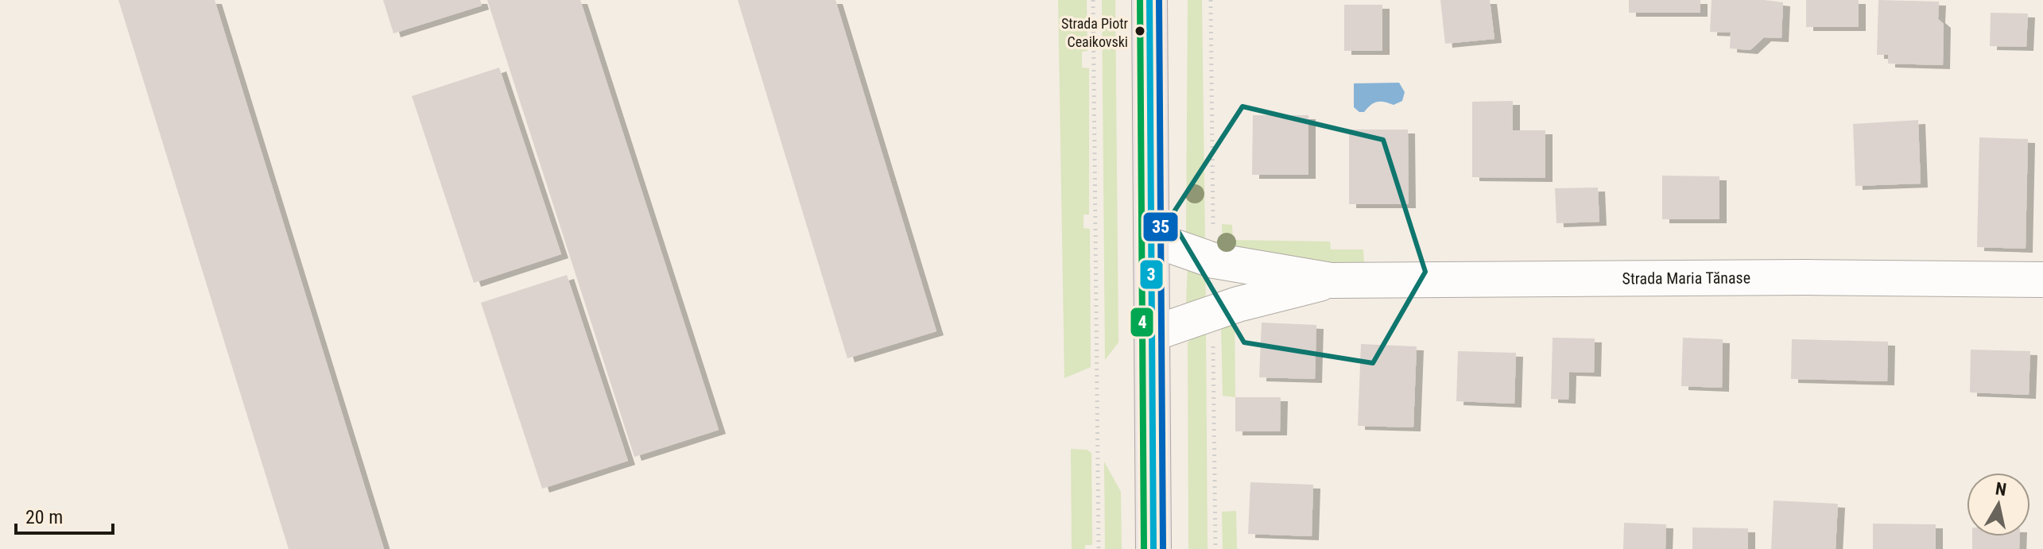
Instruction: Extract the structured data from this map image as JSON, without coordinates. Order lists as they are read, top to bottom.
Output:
{
  "streets": {
    "street": ["Strada Maria Tănase"]
  },
  "places": ["Strada Piotr Ceaikovski"],
  "lines": ["transit line 3", "transit line 4", "transit line 35"],
  "scale_bar": "20 m",
  "north": "top"
}
